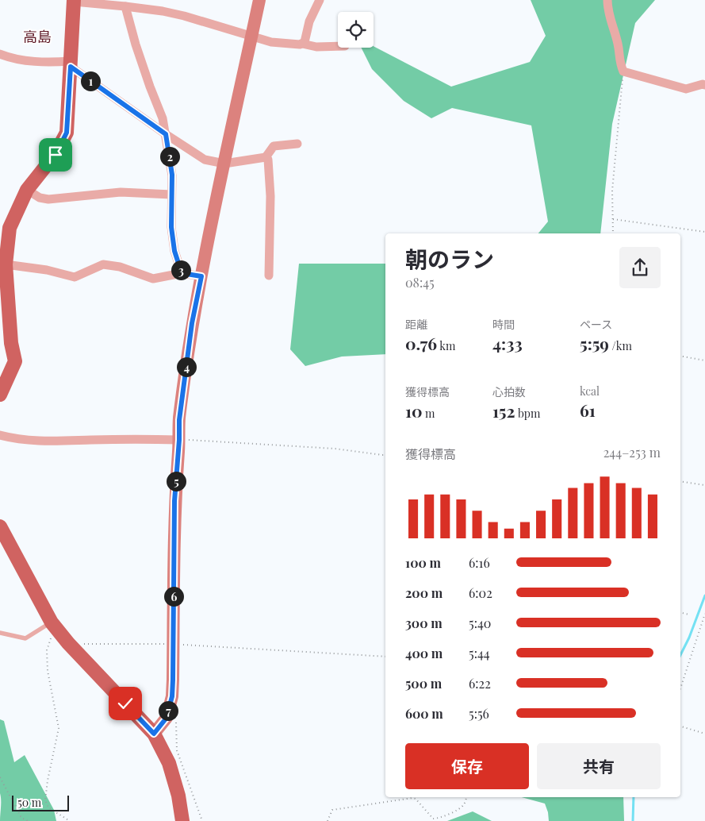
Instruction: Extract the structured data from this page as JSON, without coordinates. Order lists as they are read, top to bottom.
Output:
{
  "districts": ["高島"],
  "scale_bar": "50 m",
  "page": {
    "pins": [
      "1",
      "2",
      "3",
      "4",
      "5",
      "6",
      "7"
    ],
    "heading": ["朝のラン", "08:45"],
    "stats": [
      ["距離", "0.76 km"],
      ["時間", "4:33"],
      ["ペース", "5:59 /km"],
      ["獲得標高", "10 m"],
      ["心拍数", "152 bpm"],
      ["kcal", "61"]
    ],
    "chart": ["獲得標高", "244–253 m"],
    "list": [
      {
        "name": "100 m",
        "note": "6:16"
      },
      {
        "name": "200 m",
        "note": "6:02"
      },
      {
        "name": "300 m",
        "note": "5:40"
      },
      {
        "name": "400 m",
        "note": "5:44"
      },
      {
        "name": "500 m",
        "note": "6:22"
      },
      {
        "name": "600 m",
        "note": "5:56"
      }
    ],
    "buttons": ["保存", "共有"],
    "scale": "50 m"
  }
}
